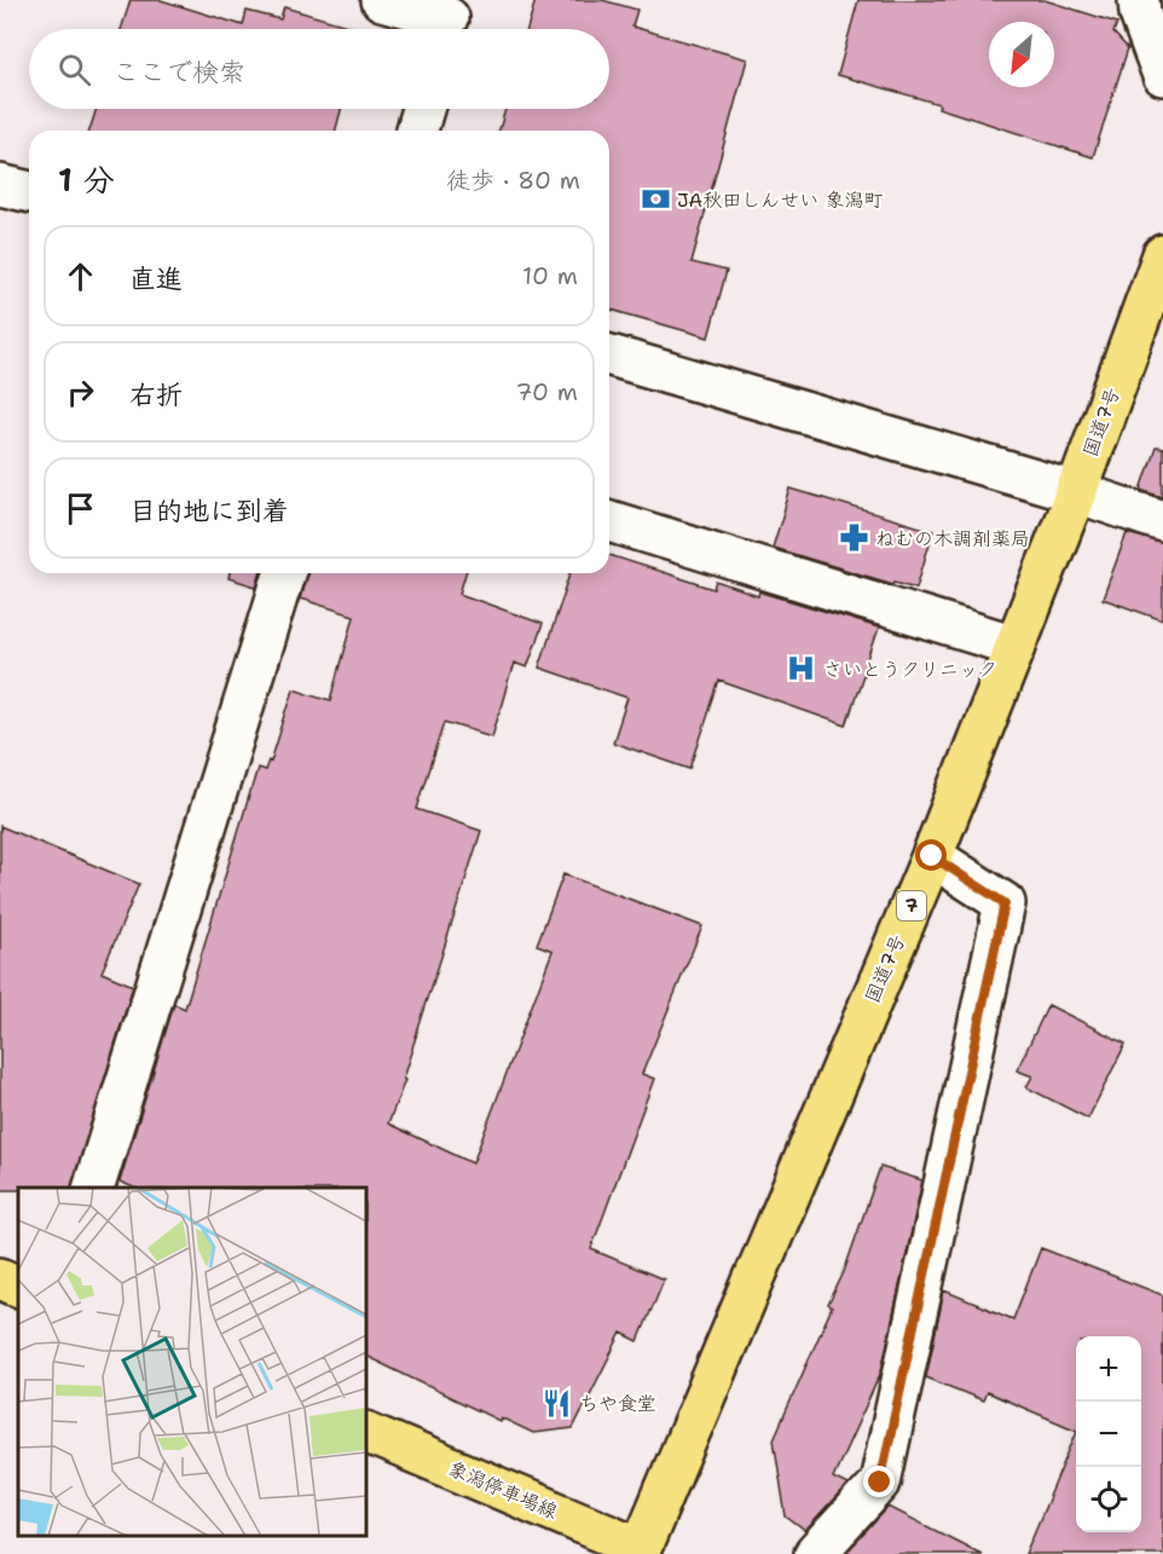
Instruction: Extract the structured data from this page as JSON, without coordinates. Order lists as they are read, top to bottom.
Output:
{
  "streets": {
    "main road": ["国道7号", "7", "象潟停車場線"]
  },
  "crossings": [
    ["国道7号", "象潟停車場線"]
  ],
  "places": {
    "bank": ["JA秋田しんせい 象潟町"],
    "pharmacy": ["ねむの木調剤薬局"],
    "hospital": ["さいとうクリニック"],
    "restaurant": ["ちや食堂"]
  },
  "north": "bottom left",
  "page": {
    "search": "ここで検索",
    "heading": ["1 分", "徒歩 · 80 m"],
    "list": [
      ["直進", "10 m"],
      ["右折", "70 m"],
      "目的地に到着"
    ],
    "map_buttons": ["+", "−"]
  }
}
